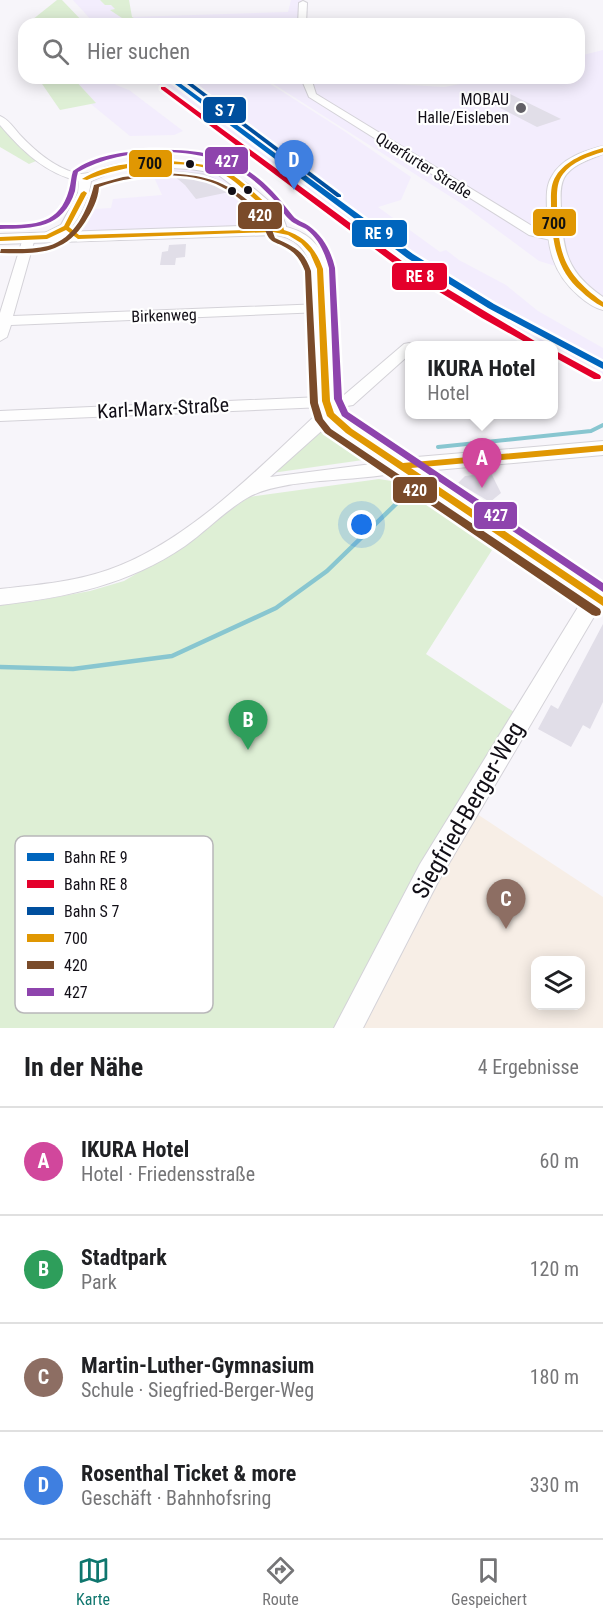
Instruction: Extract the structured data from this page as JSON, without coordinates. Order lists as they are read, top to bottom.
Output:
{
  "streets": {
    "street": [
      "Querfurter Straße",
      "Birkenweg",
      "Karl-Marx-Straße",
      "Siegfried-Berger-Weg"
    ]
  },
  "places": ["MOBAU Halle/Eisleben"],
  "lines": ["transit line 700", "transit line 427", "transit line 420"],
  "legend": [
    "Bahn RE 9",
    "Bahn RE 8",
    "Bahn S 7",
    "700",
    "420",
    "427"
  ],
  "page": {
    "search": "Hier suchen",
    "pins": [
      "D",
      "A",
      "B",
      "C"
    ],
    "popup": ["IKURA Hotel", "Hotel"],
    "heading": ["In der Nähe", "4 Ergebnisse"],
    "list": [
      {
        "mark": "A",
        "name": "IKURA Hotel",
        "note": "Hotel · Friedensstraße",
        "value": "60 m"
      },
      {
        "mark": "B",
        "name": "Stadtpark",
        "note": "Park",
        "value": "120 m"
      },
      {
        "mark": "C",
        "name": "Martin-Luther-Gymnasium",
        "note": "Schule · Siegfried-Berger-Weg",
        "value": "180 m"
      },
      {
        "mark": "D",
        "name": "Rosenthal Ticket & more",
        "note": "Geschäft · Bahnhofsring",
        "value": "330 m"
      }
    ],
    "nav": ["Karte", "Route", "Gespeichert"]
  }
}
